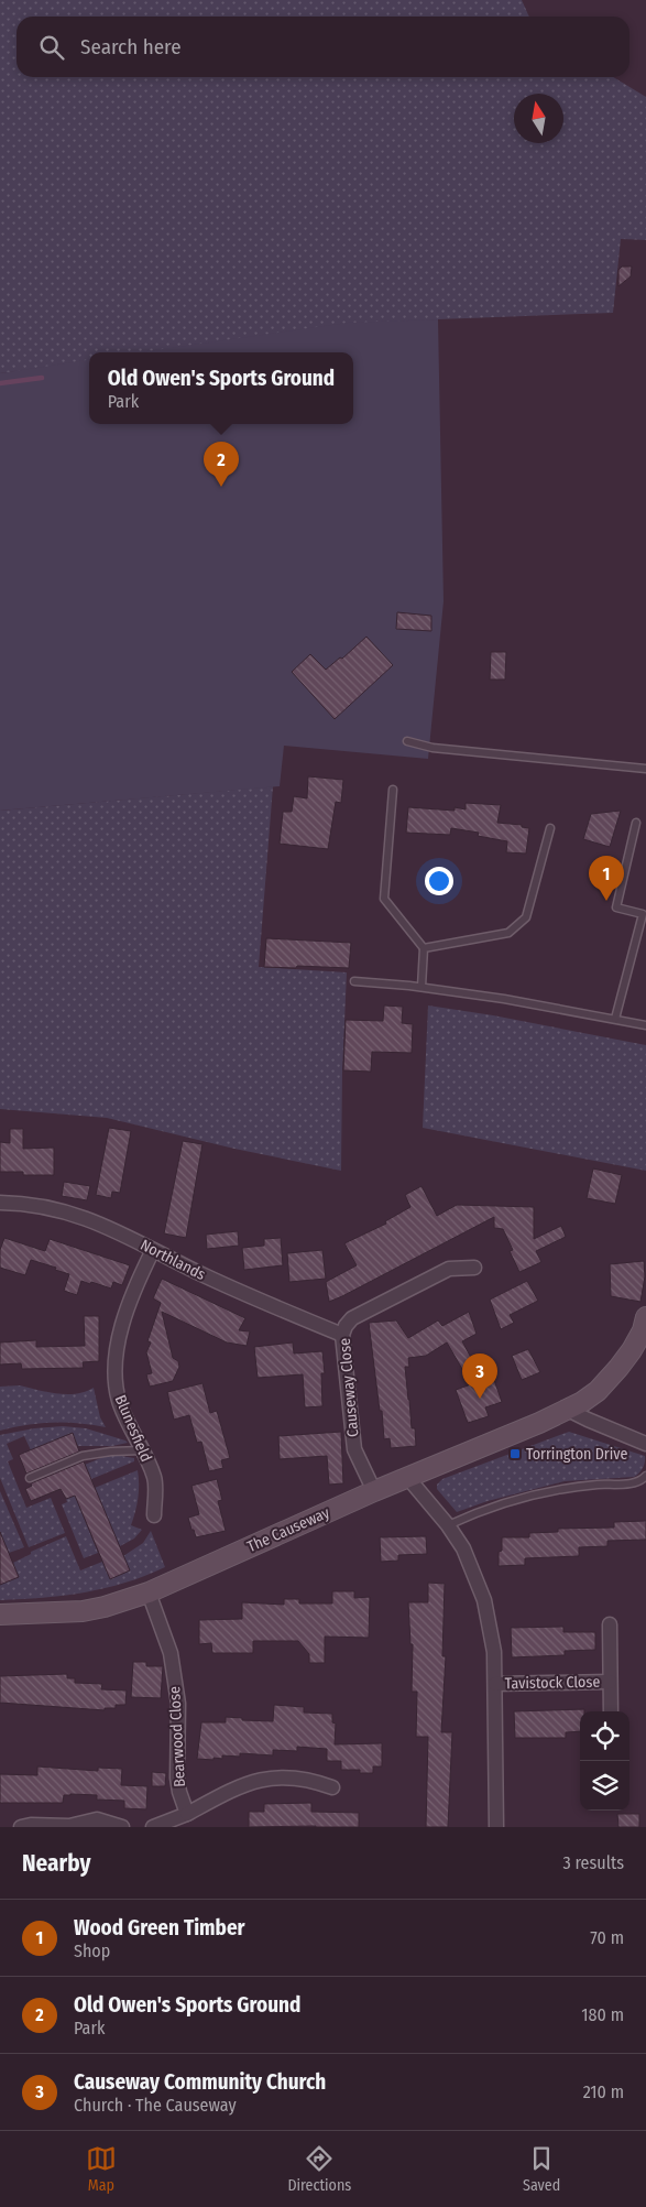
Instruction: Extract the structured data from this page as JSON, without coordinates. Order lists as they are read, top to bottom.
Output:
{
  "streets": {
    "main road": ["The Causeway"],
    "street": [
      "Northlands",
      "Causeway Close",
      "Blunesfield",
      "Tavistock Close",
      "Bearwood Close"
    ]
  },
  "crossings": [
    ["Northlands", "Causeway Close"],
    ["Northlands", "Blunesfield"],
    ["Causeway Close", "The Causeway"],
    ["The Causeway", "Bearwood Close"]
  ],
  "places": {
    "transit": ["Torrington Drive"]
  },
  "north": "top",
  "page": {
    "search": "Search here",
    "popup": ["Old Owen's Sports Ground", "Park"],
    "pins": ["2", "1", "3"],
    "heading": ["Nearby", "3 results"],
    "list": [
      {
        "mark": "1",
        "name": "Wood Green Timber",
        "note": "Shop",
        "value": "70 m"
      },
      {
        "mark": "2",
        "name": "Old Owen's Sports Ground",
        "note": "Park",
        "value": "180 m"
      },
      {
        "mark": "3",
        "name": "Causeway Community Church",
        "note": "Church · The Causeway",
        "value": "210 m"
      }
    ],
    "nav": ["Map", "Directions", "Saved"]
  }
}
